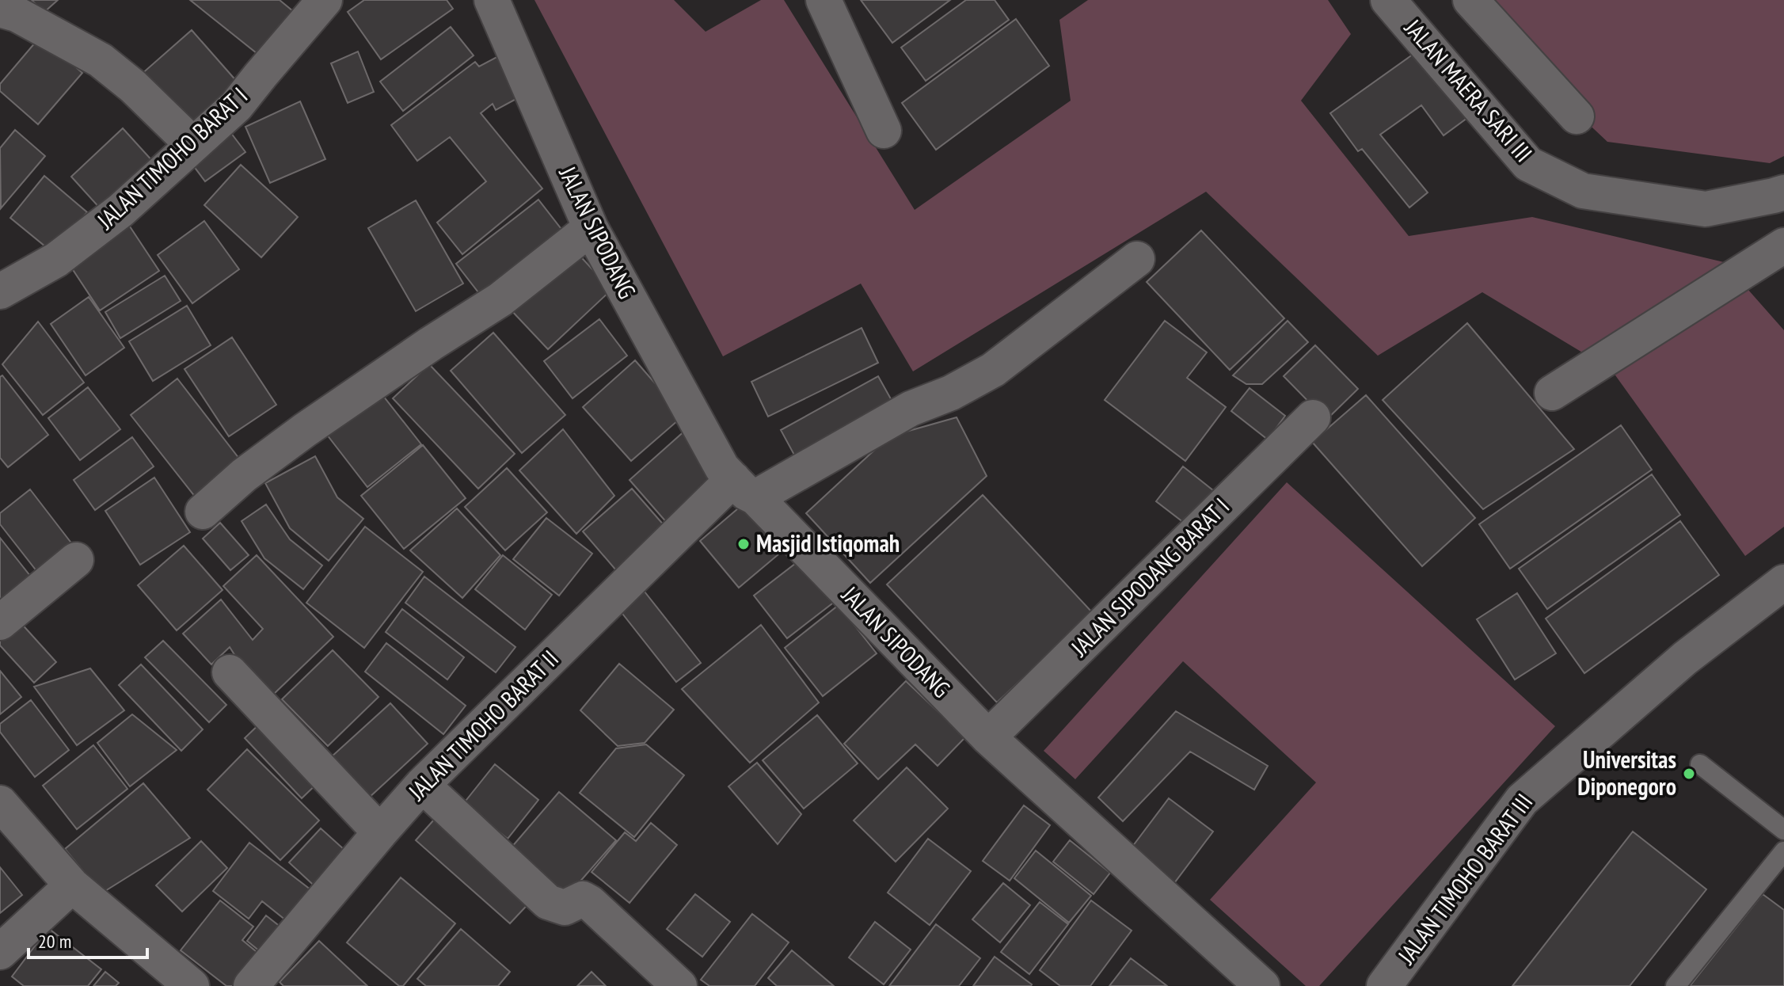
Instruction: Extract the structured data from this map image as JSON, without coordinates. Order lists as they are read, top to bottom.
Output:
{
  "streets": {
    "street": [
      "JALAN MAERA SARI III",
      "JALAN TIMOHO BARAT I",
      "JALAN SIPODANG",
      "JALAN SIPODANG BARAT I",
      "JALAN TIMOHO BARAT II",
      "JALAN TIMOHO BARAT III"
    ]
  },
  "crossings": [
    ["JALAN SIPODANG", "JALAN SIPODANG BARAT I"],
    ["JALAN SIPODANG", "JALAN TIMOHO BARAT II"]
  ],
  "places": ["Masjid Istiqomah", "Universitas Diponegoro"],
  "scale_bar": "20 m"
}
